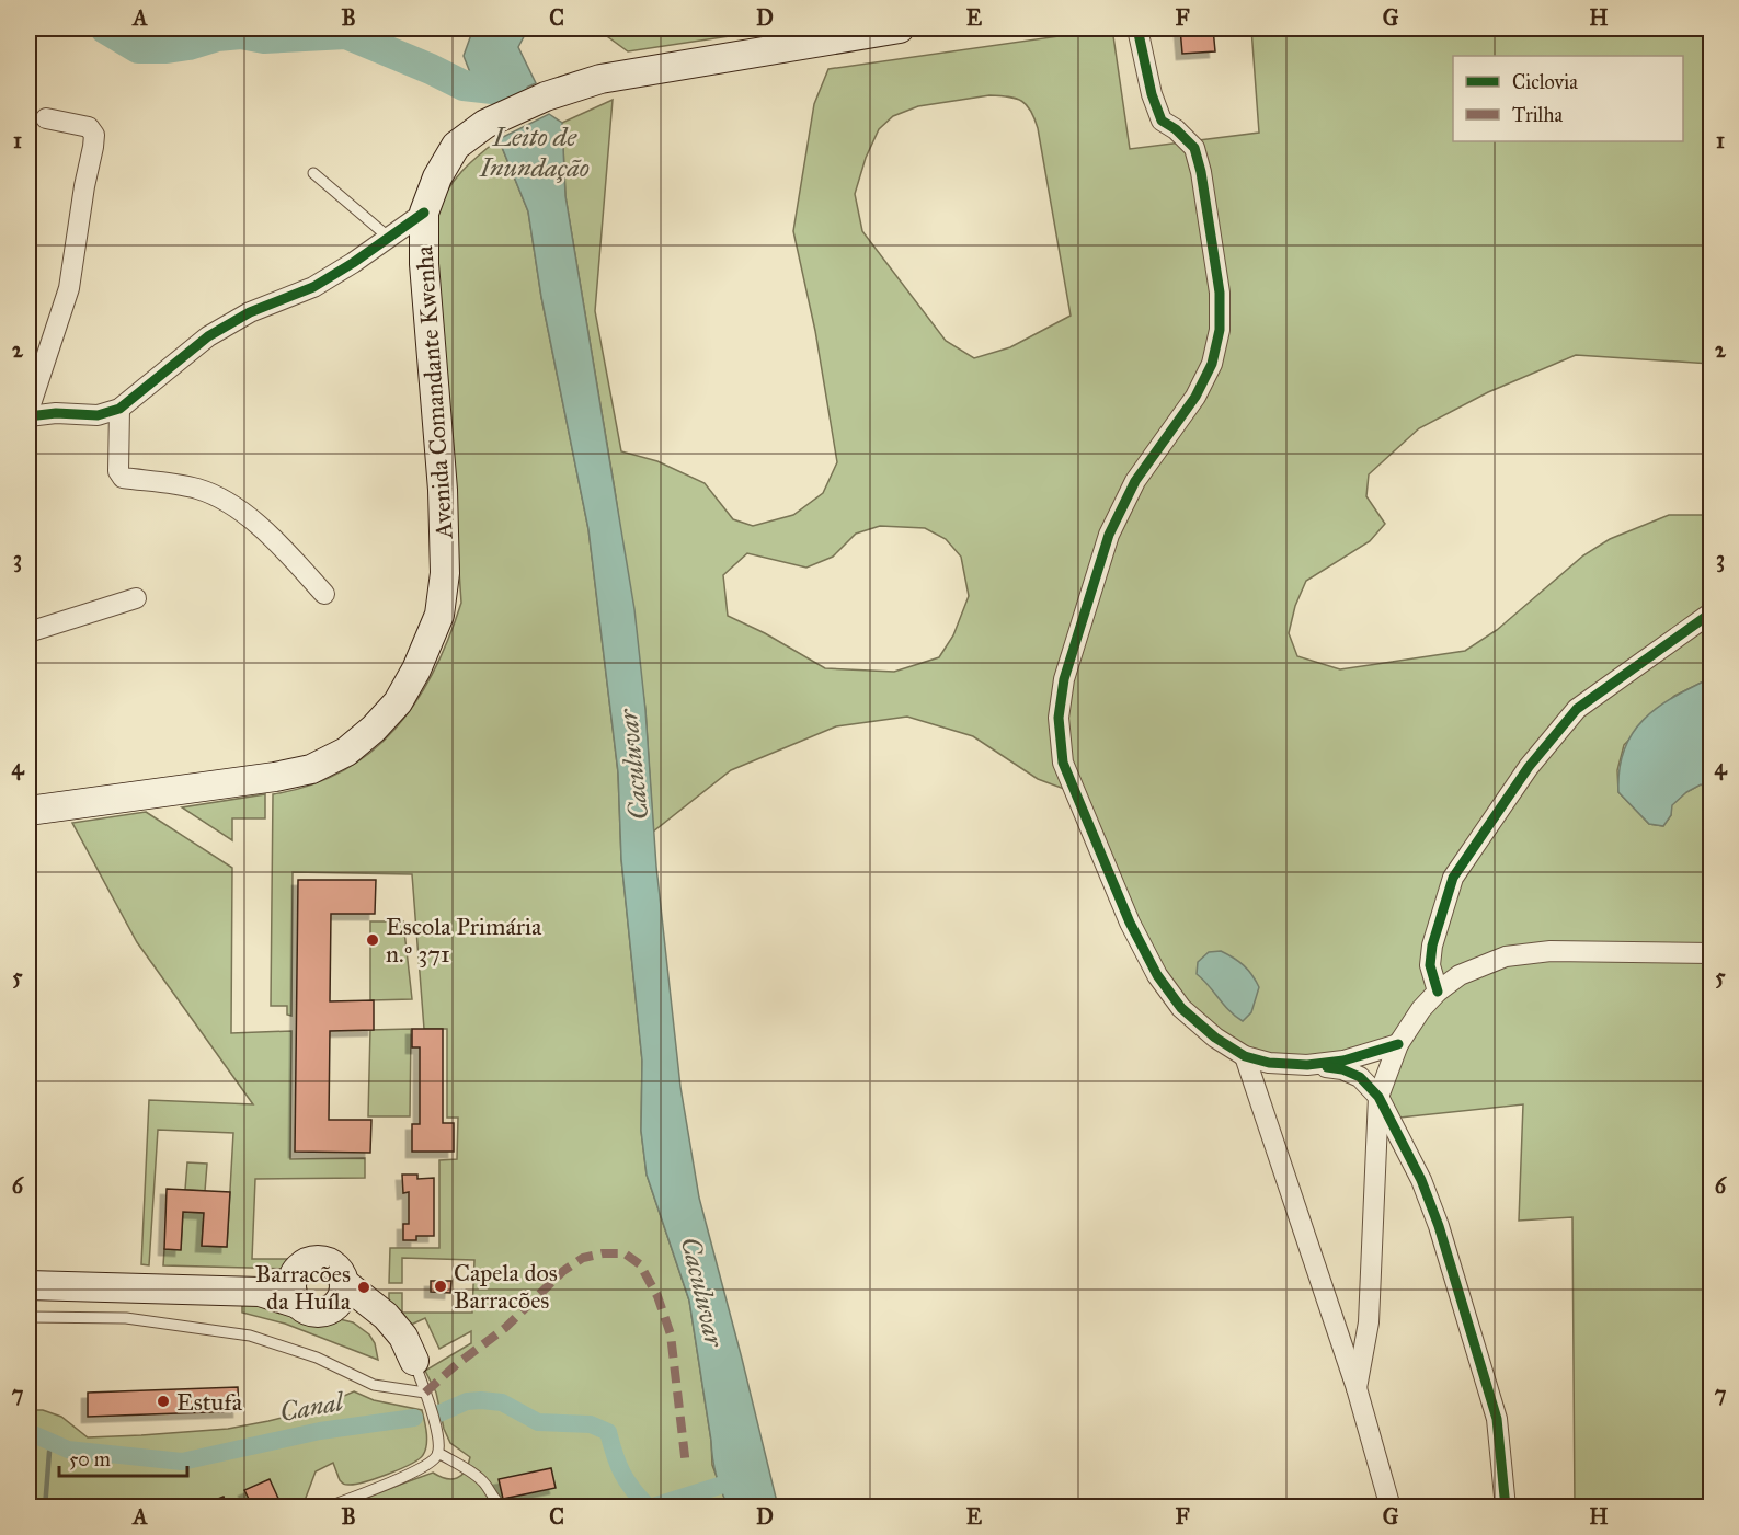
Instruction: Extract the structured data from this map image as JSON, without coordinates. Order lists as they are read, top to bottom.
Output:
{
  "streets": {
    "main road": ["Avenida Comandante Kwenha"]
  },
  "water": ["Leito de Inundação", "Caculuvar", "Canal"],
  "places": [
    "Escola Primária n.º 371",
    "Capela dos Barracões",
    "Barracões da Huíla",
    "Estufa"
  ],
  "legend": ["Ciclovia", "Trilha"],
  "scale_bar": "50 m",
  "grid": {
    "columns": [
      "A",
      "B",
      "C",
      "D",
      "E",
      "F",
      "G",
      "H"
    ],
    "rows": [
      "1",
      "2",
      "3",
      "4",
      "5",
      "6",
      "7"
    ]
  }
}
